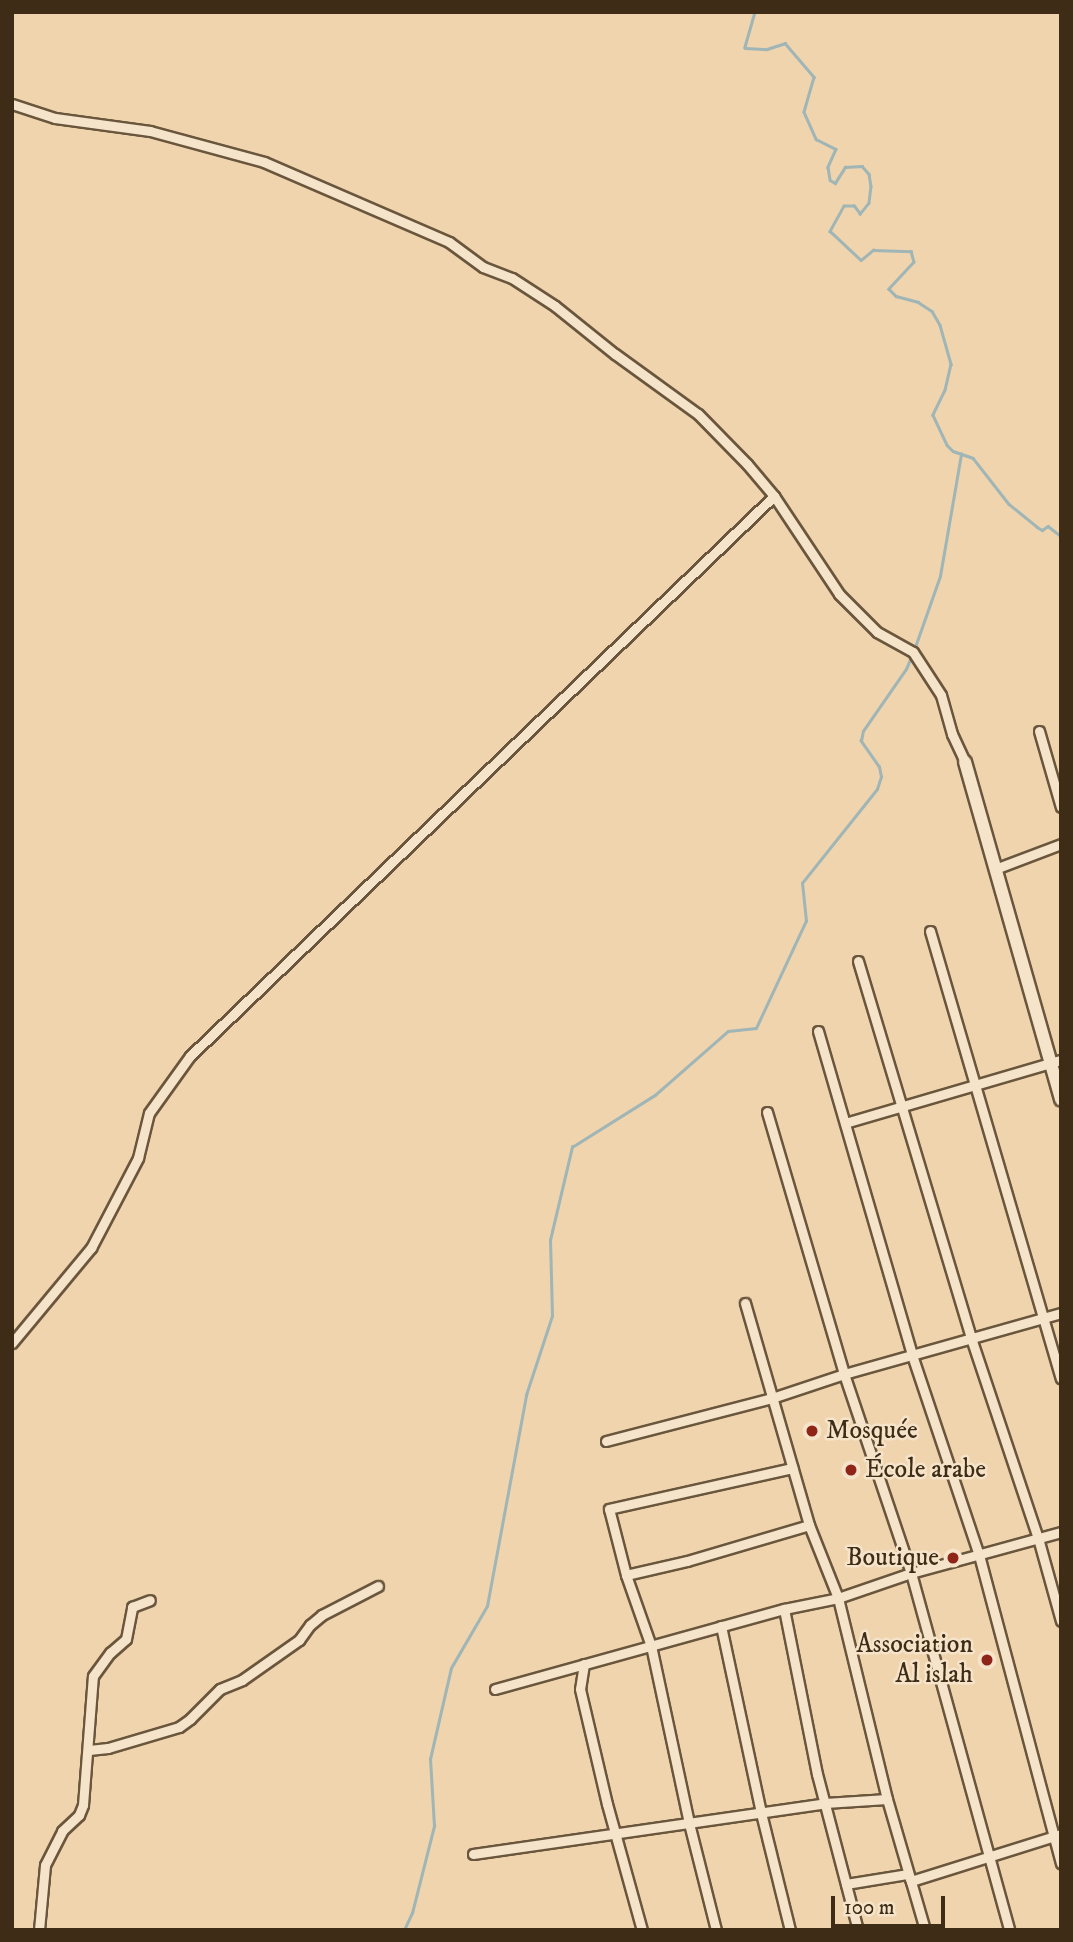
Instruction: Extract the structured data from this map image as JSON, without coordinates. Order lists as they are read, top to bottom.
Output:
{
  "places": [
    "Mosquée",
    "École arabe",
    "Boutique",
    "Association Al islah"
  ],
  "scale_bar": "100 m"
}
